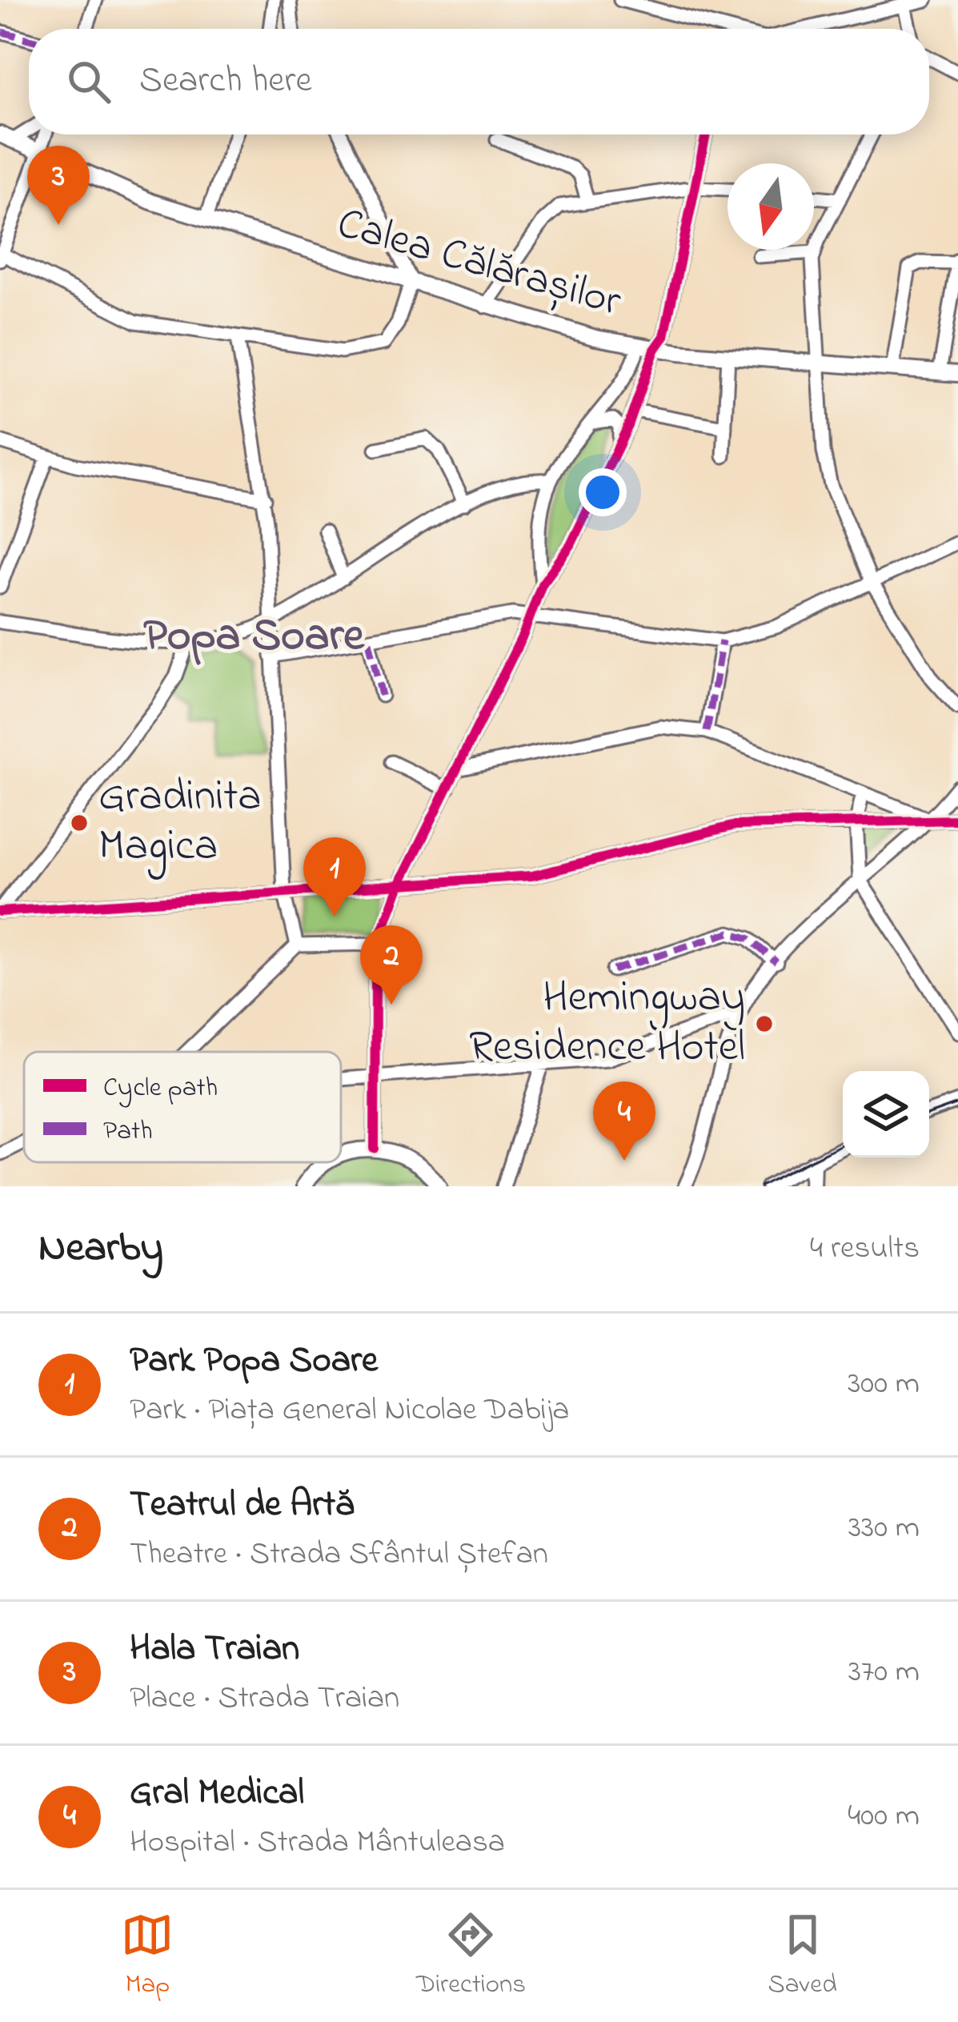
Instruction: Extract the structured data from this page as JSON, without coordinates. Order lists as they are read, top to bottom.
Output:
{
  "streets": {
    "main road": ["Calea Călărașilor"]
  },
  "districts": ["Popa Soare"],
  "places": ["Gradinita Magica", "Hemingway Residence Hotel"],
  "legend": ["Cycle path", "Path"],
  "north": "bottom",
  "page": {
    "search": "Search here",
    "pins": [
      "3",
      "1",
      "2",
      "4"
    ],
    "heading": ["Nearby", "4 results"],
    "list": [
      {
        "mark": "1",
        "name": "Park Popa Soare",
        "note": "Park · Piața General Nicolae Dabija",
        "value": "300 m"
      },
      {
        "mark": "2",
        "name": "Teatrul de Artă",
        "note": "Theatre · Strada Sfântul Ștefan",
        "value": "330 m"
      },
      {
        "mark": "3",
        "name": "Hala Traian",
        "note": "Place · Strada Traian",
        "value": "370 m"
      },
      {
        "mark": "4",
        "name": "Gral Medical",
        "note": "Hospital · Strada Mântuleasa",
        "value": "400 m"
      }
    ],
    "nav": ["Map", "Directions", "Saved"]
  }
}
